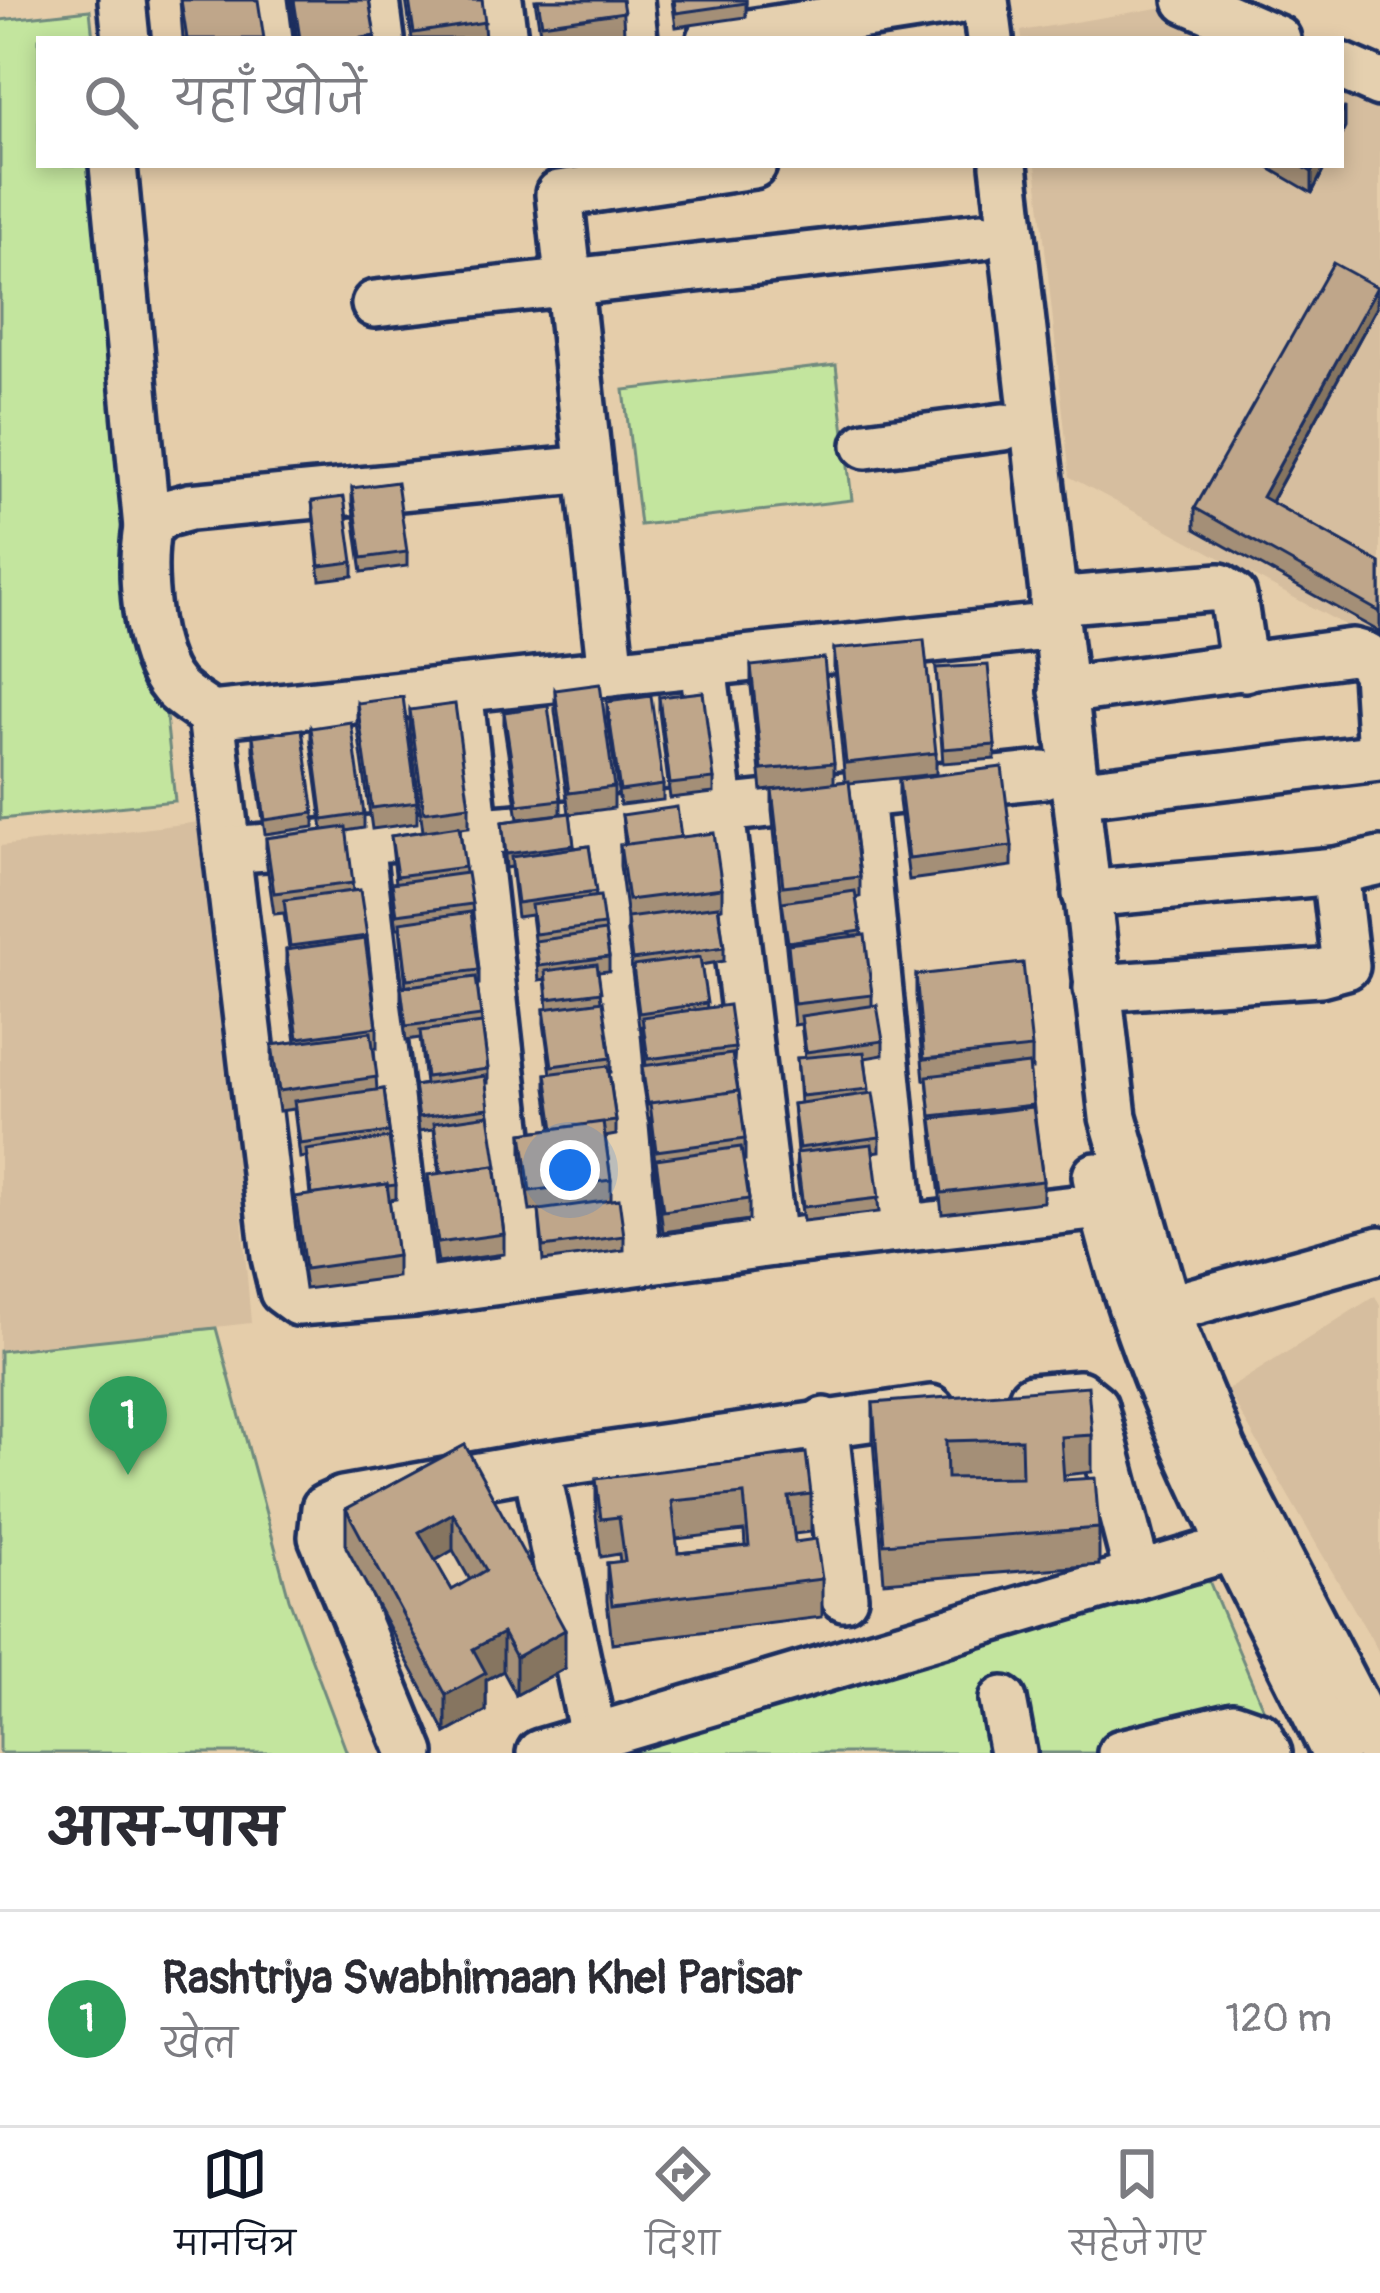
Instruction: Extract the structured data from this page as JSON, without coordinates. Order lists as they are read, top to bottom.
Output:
{
  "page": {
    "search": "यहाँ खोजें",
    "pins": "1",
    "heading": "आस-पास",
    "list": [
      {
        "mark": "1",
        "name": "Rashtriya Swabhimaan Khel Parisar",
        "note": "खेल",
        "value": "120 m"
      }
    ],
    "nav": ["मानचित्र", "दिशा", "सहेजे गए"]
  }
}
